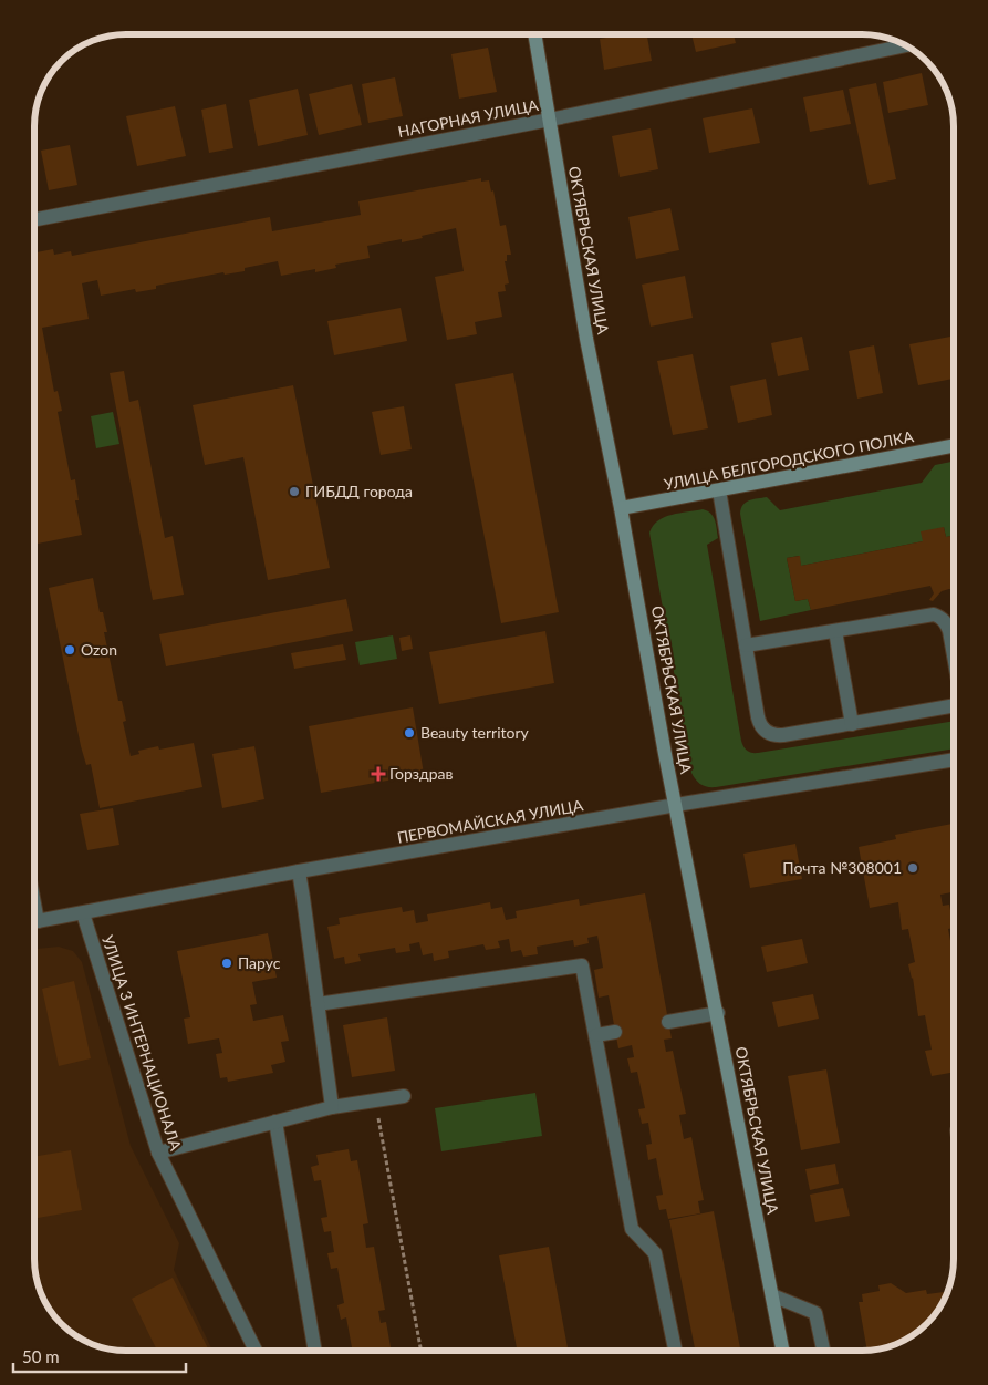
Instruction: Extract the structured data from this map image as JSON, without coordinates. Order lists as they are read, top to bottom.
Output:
{
  "streets": {
    "street": [
      "НАГОРНАЯ УЛИЦА",
      "ОКТЯБРЬСКАЯ УЛИЦА",
      "УЛИЦА БЕЛГОРОДСКОГО ПОЛКА",
      "ПЕРВОМАЙСКАЯ УЛИЦА",
      "УЛИЦА 3 ИНТЕРНАЦИОНАЛА"
    ]
  },
  "crossings": [
    ["НАГОРНАЯ УЛИЦА", "ОКТЯБРЬСКАЯ УЛИЦА"],
    ["ОКТЯБРЬСКАЯ УЛИЦА", "УЛИЦА БЕЛГОРОДСКОГО ПОЛКА"],
    ["ОКТЯБРЬСКАЯ УЛИЦА", "ПЕРВОМАЙСКАЯ УЛИЦА"],
    ["ПЕРВОМАЙСКАЯ УЛИЦА", "УЛИЦА 3 ИНТЕРНАЦИОНАЛА"]
  ],
  "places": {
    "other": [
      "ГИБДД города",
      "Ozon",
      "Beauty territory",
      "Почта №308001",
      "Парус"
    ],
    "health": ["Горздрав"]
  },
  "scale_bar": "50 m"
}
